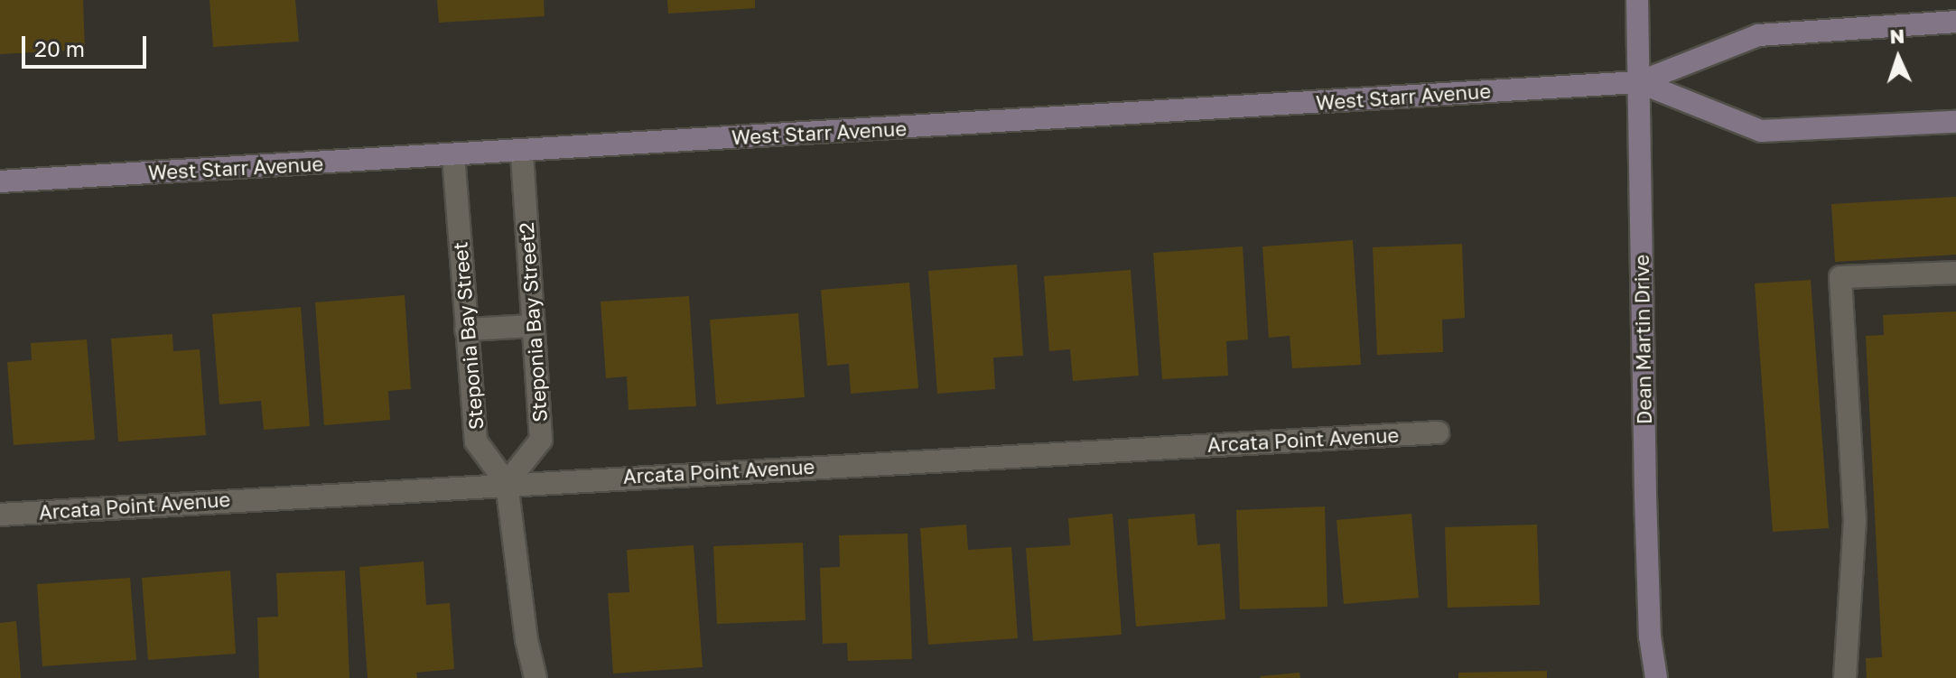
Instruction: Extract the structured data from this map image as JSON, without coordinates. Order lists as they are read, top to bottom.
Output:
{
  "streets": {
    "main road": ["West Starr Avenue", "Dean Martin Drive"],
    "street": ["Steponia Bay Street2", "Steponia Bay Street", "Arcata Point Avenue"]
  },
  "crossings": [
    ["West Starr Avenue", "Steponia Bay Street2"],
    ["West Starr Avenue", "Steponia Bay Street"],
    ["West Starr Avenue", "Dean Martin Drive"],
    ["Steponia Bay Street2", "Steponia Bay Street"],
    ["Steponia Bay Street2", "Arcata Point Avenue"],
    ["Steponia Bay Street", "Arcata Point Avenue"]
  ],
  "scale_bar": "20 m",
  "north": "top"
}
